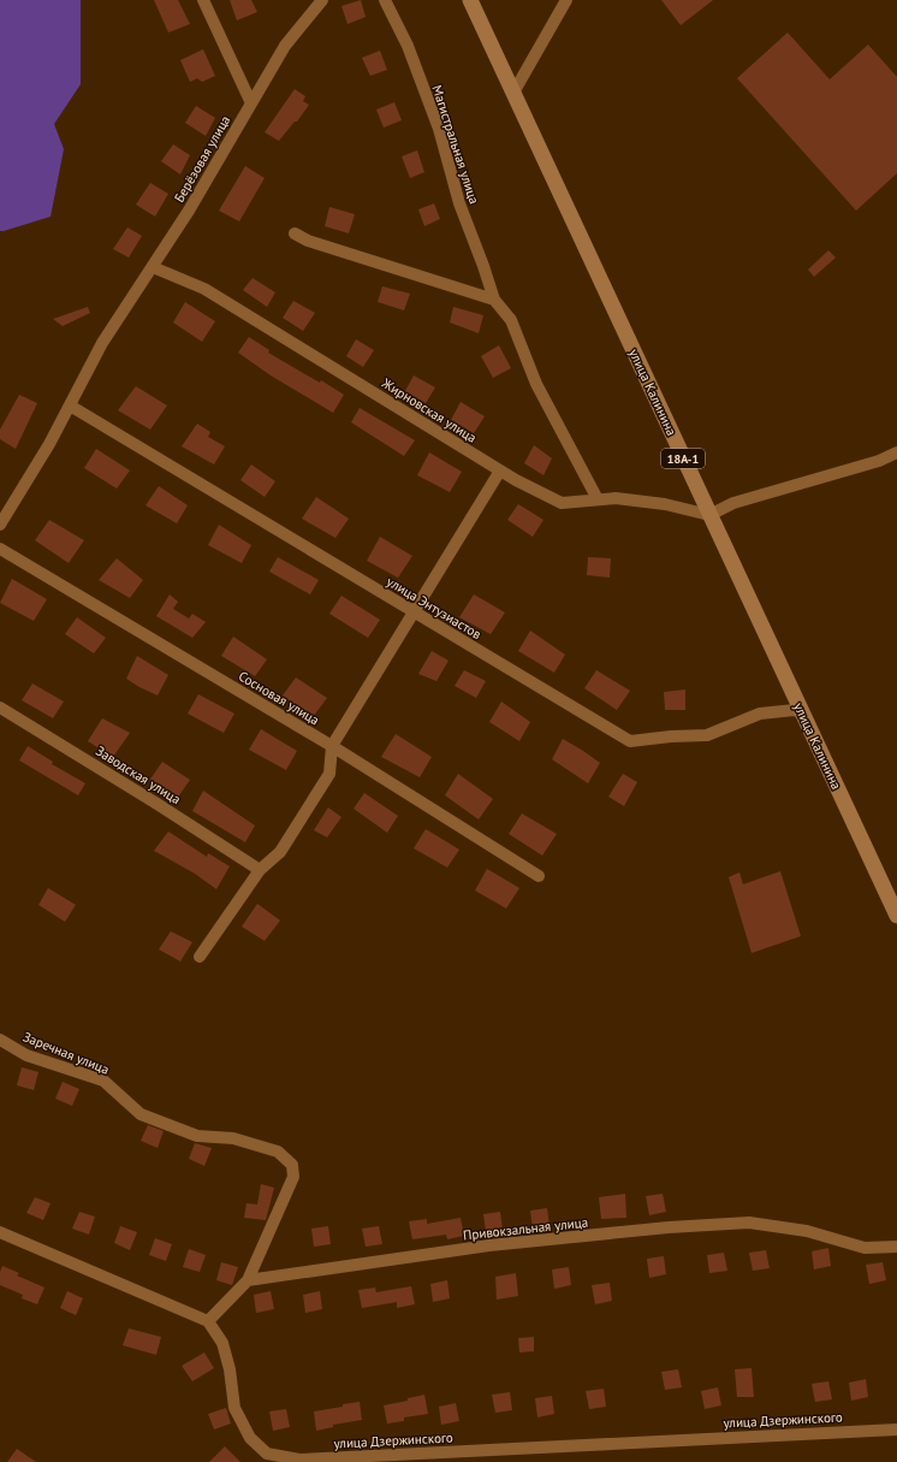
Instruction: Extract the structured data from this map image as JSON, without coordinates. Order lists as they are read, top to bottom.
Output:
{
  "streets": {
    "main road": ["улица Калинина", "18А-1"],
    "street": [
      "Магистральная улица",
      "Берёзовая улица",
      "Жирновская улица",
      "улица Энтузиастов",
      "Сосновая улица",
      "Заводская улица",
      "Заречная улица",
      "Привокзальная улица",
      "улица Дзержинского"
    ]
  },
  "crossings": [
    ["Магистральная улица", "Жирновская улица"],
    ["Берёзовая улица", "Жирновская улица"],
    ["Берёзовая улица", "улица Энтузиастов"],
    ["улица Калинина", "Жирновская улица"],
    ["улица Калинина", "улица Энтузиастов"],
    ["Заречная улица", "Привокзальная улица"]
  ]
}
